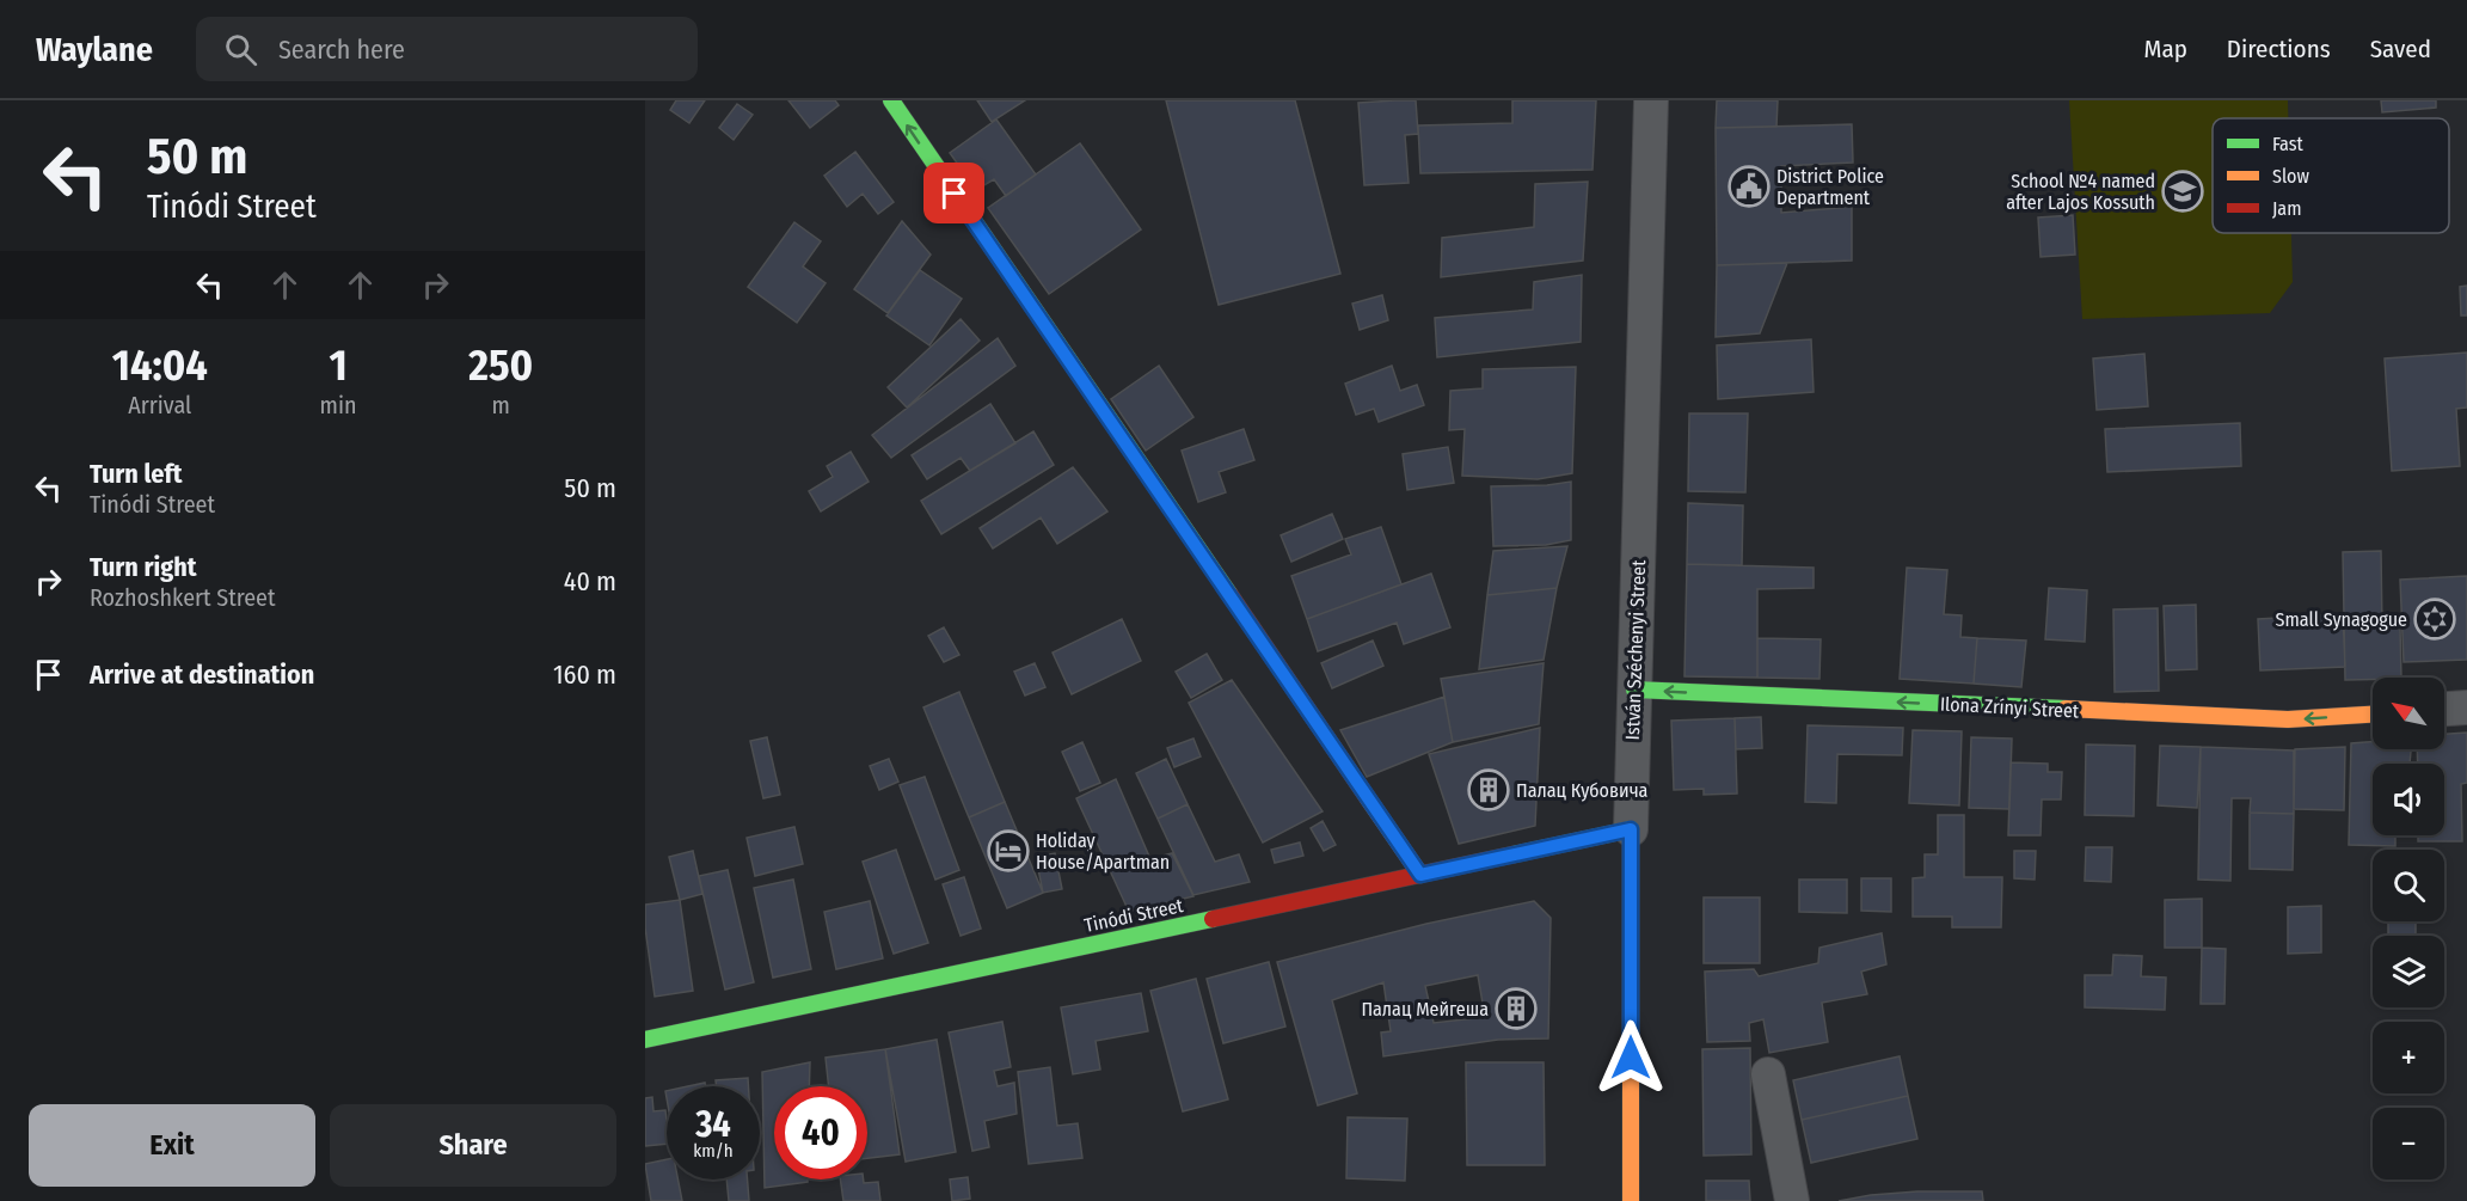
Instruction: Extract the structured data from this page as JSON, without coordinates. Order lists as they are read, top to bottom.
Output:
{
  "streets": {
    "street": ["István Széchenyi Street", "Ilona Zrínyi Street", "Tinódi Street"]
  },
  "crossings": [
    ["István Széchenyi Street", "Ilona Zrínyi Street"],
    ["István Széchenyi Street", "Tinódi Street"]
  ],
  "one_way": ["Ilona Zrínyi Street"],
  "places": {
    "public building": ["District Police Department"],
    "school or university": ["School №4 named after Lajos Kossuth"],
    "synagogue": ["Small Synagogue"],
    "building": ["Палац Кубовича", "Палац Мейгеша"],
    "hotel": ["Holiday House/Apartman"]
  },
  "legend": ["Fast", "Slow", "Jam"],
  "north": "top left",
  "page": {
    "header": "Waylane",
    "search": "Search here",
    "nav": ["Map", "Directions", "Saved"],
    "turn": ["50 m", "Tinódi Street"],
    "eta": [
      "14:04",
      "Arrival",
      "1",
      "min",
      "250",
      "m"
    ],
    "list": [
      {
        "name": "Turn left",
        "note": "Tinódi Street",
        "value": "50 m"
      },
      {
        "name": "Turn right",
        "note": "Rozhoshkert Street",
        "value": "40 m"
      },
      {
        "name": "Arrive at destination",
        "value": "160 m"
      }
    ],
    "map_buttons": ["+", "−"],
    "speed": "34 km/h",
    "limit": "40",
    "buttons": ["Exit", "Share"]
  }
}
